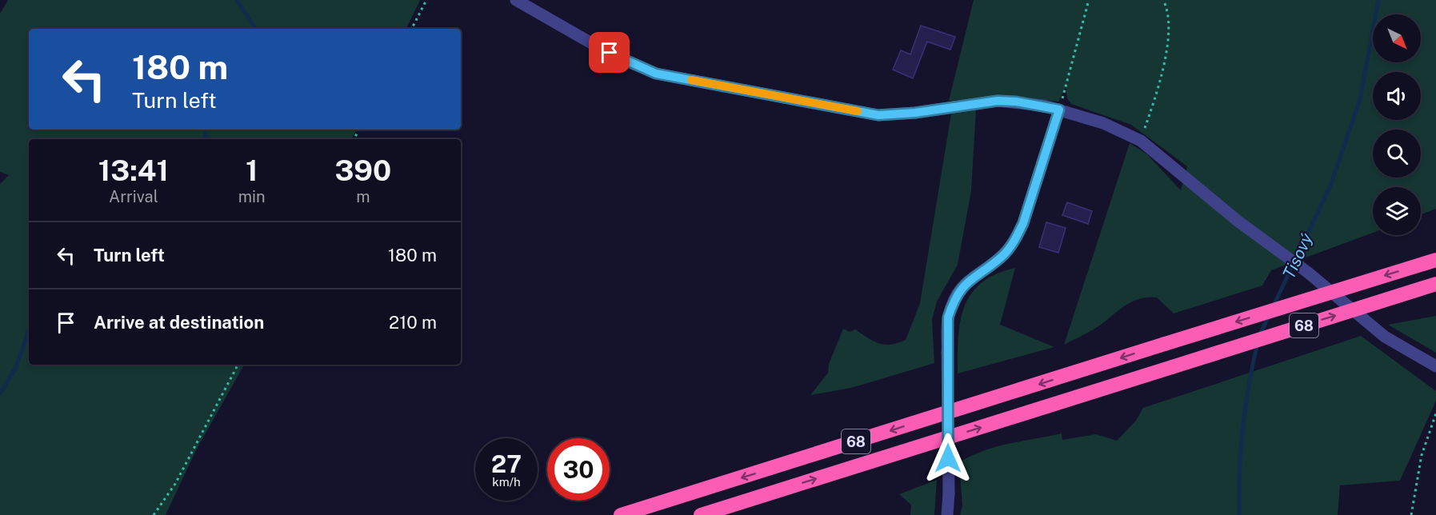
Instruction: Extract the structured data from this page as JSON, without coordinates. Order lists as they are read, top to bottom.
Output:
{
  "streets": {
    "highway": ["68"]
  },
  "water": ["Tisový"],
  "north": "bottom right",
  "page": {
    "turn": ["180 m", "Turn left"],
    "eta": [
      "13:41",
      "Arrival",
      "1",
      "min",
      "390",
      "m"
    ],
    "list": [
      {
        "name": "Turn left",
        "value": "180 m"
      },
      {
        "name": "Arrive at destination",
        "value": "210 m"
      }
    ],
    "speed": "27 km/h",
    "limit": "30"
  }
}
